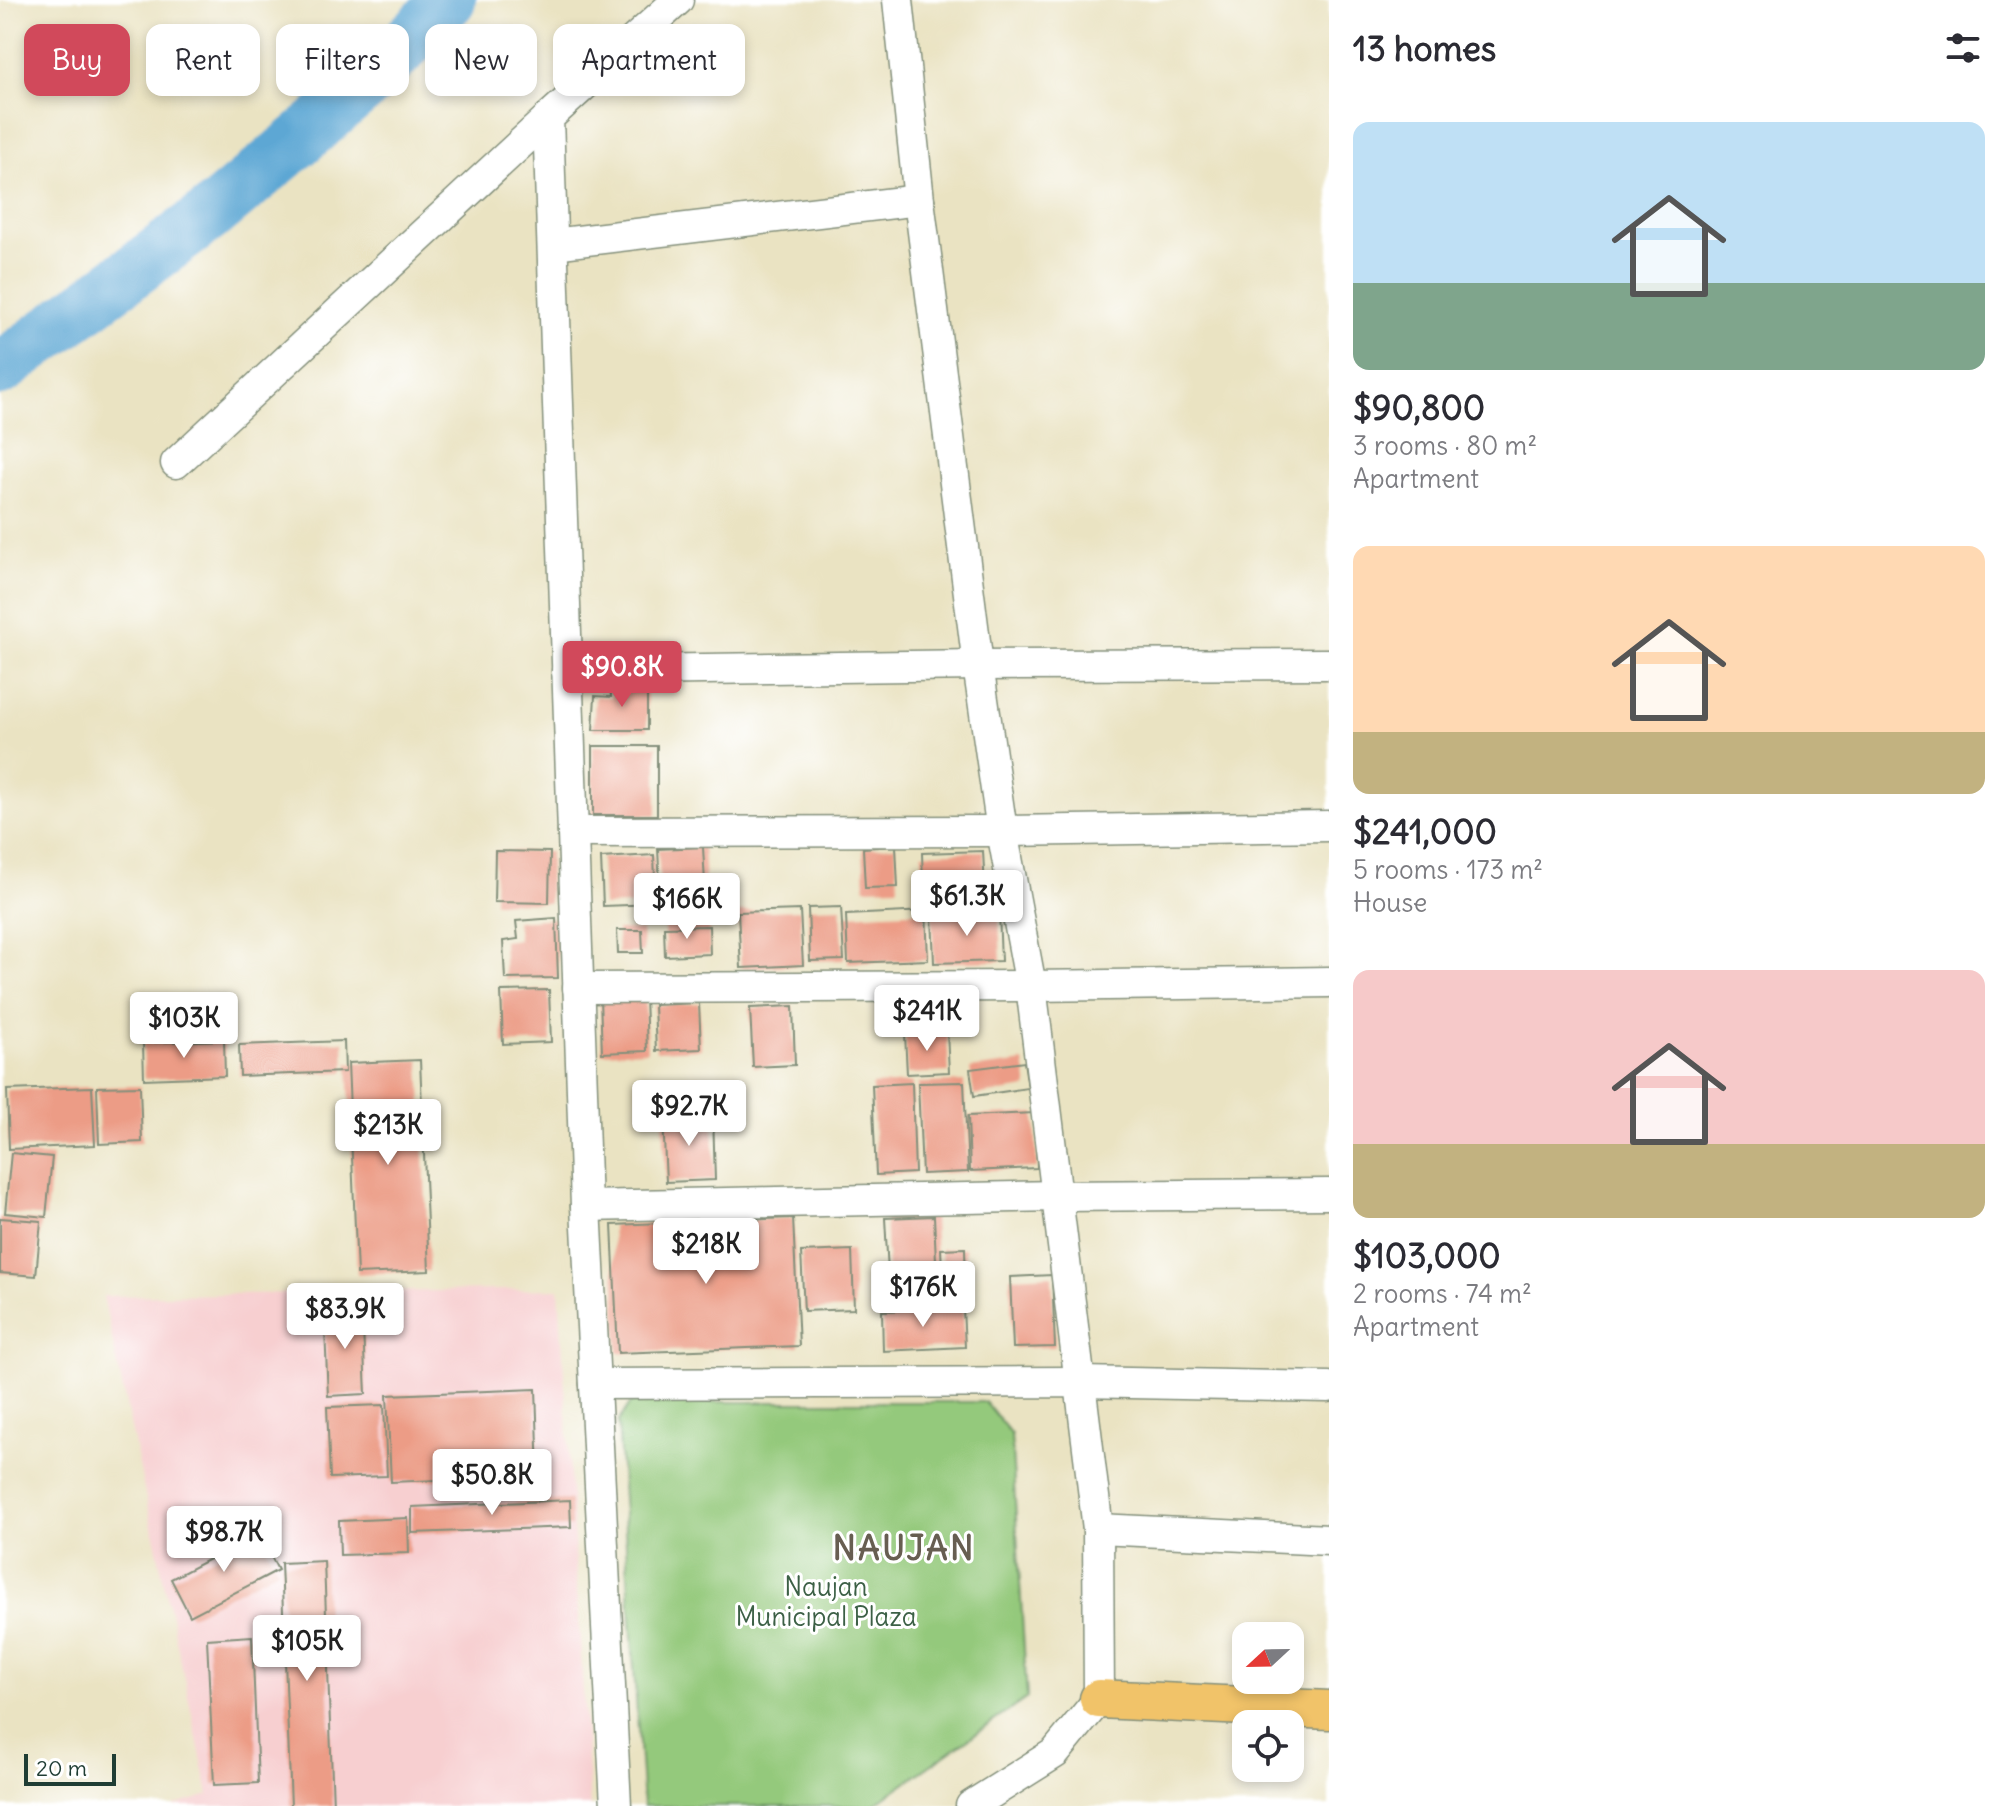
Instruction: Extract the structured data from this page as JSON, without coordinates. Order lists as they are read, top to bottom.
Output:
{
  "districts": ["NAUJAN"],
  "parks": ["Naujan Municipal Plaza"],
  "scale_bar": "20 m",
  "north": "left",
  "page": {
    "heading": "13 homes",
    "chip": [
      "Buy",
      "Rent",
      "Filters",
      "New",
      "Apartment"
    ],
    "list": [
      {
        "name": "$90,800",
        "note": "3 rooms · 80 m² · Apartment"
      },
      {
        "name": "$241,000",
        "note": "5 rooms · 173 m² · House"
      },
      {
        "name": "$103,000",
        "note": "2 rooms · 74 m² · Apartment"
      }
    ],
    "price": [
      "$90.8K",
      "$61.3K",
      "$166K",
      "$241K",
      "$103K",
      "$92.7K",
      "$213K",
      "$218K",
      "$176K",
      "$83.9K",
      "$50.8K",
      "$98.7K",
      "$105K"
    ],
    "scale": "20 m"
  }
}
